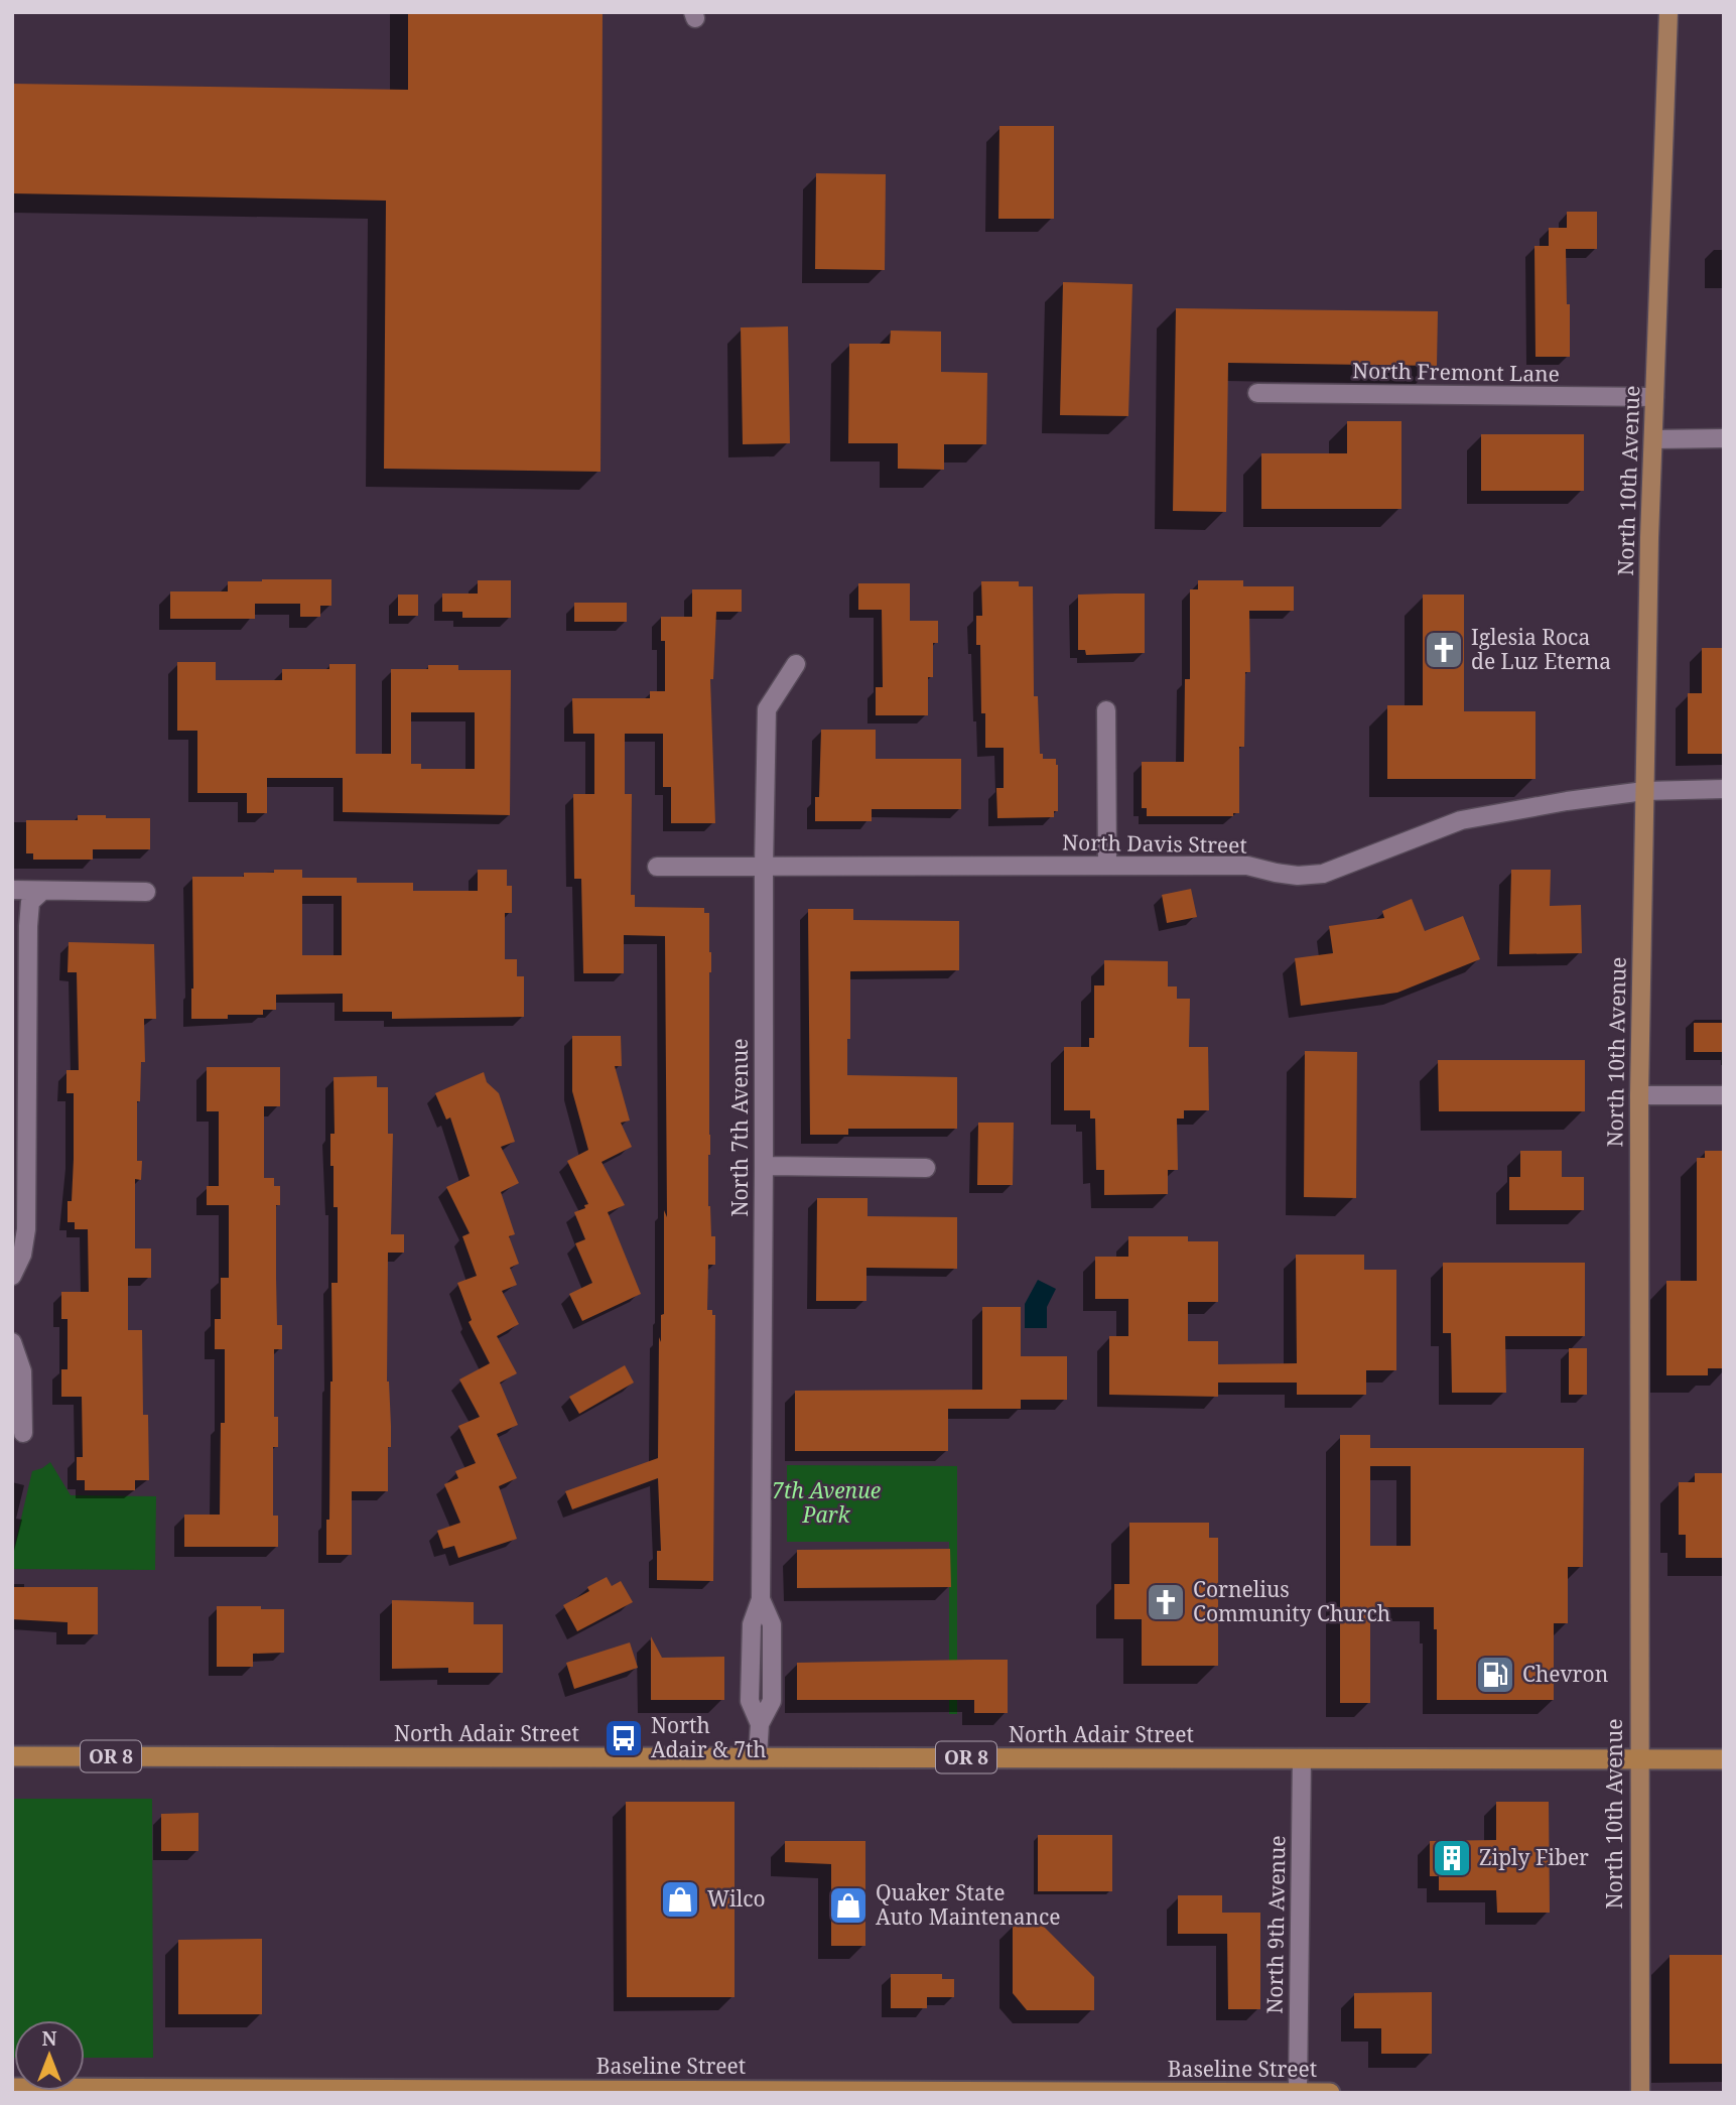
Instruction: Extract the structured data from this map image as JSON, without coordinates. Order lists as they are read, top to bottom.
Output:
{
  "streets": {
    "highway": ["North Adair Street", "OR 8", "Baseline Street"],
    "main road": ["North 10th Avenue"],
    "street": [
      "North Fremont Lane",
      "North Davis Street",
      "North 7th Avenue",
      "North 9th Avenue"
    ]
  },
  "crossings": [
    ["North Fremont Lane", "North 10th Avenue"],
    ["North 10th Avenue", "North Davis Street"],
    ["North 10th Avenue", "North Adair Street"],
    ["North Davis Street", "North 7th Avenue"],
    ["North 7th Avenue", "North Adair Street"],
    ["North Adair Street", "North 9th Avenue"],
    ["North 9th Avenue", "Baseline Street"]
  ],
  "parks": ["7th Avenue Park"],
  "places": {
    "church": ["Iglesia Roca de Luz Eterna", "Cornelius Community Church"],
    "fuel station": ["Chevron"],
    "bus stop": ["North Adair & 7th"],
    "building": ["Ziply Fiber"],
    "shop": ["Wilco", "Quaker State Auto Maintenance"]
  },
  "north": "top"
}
